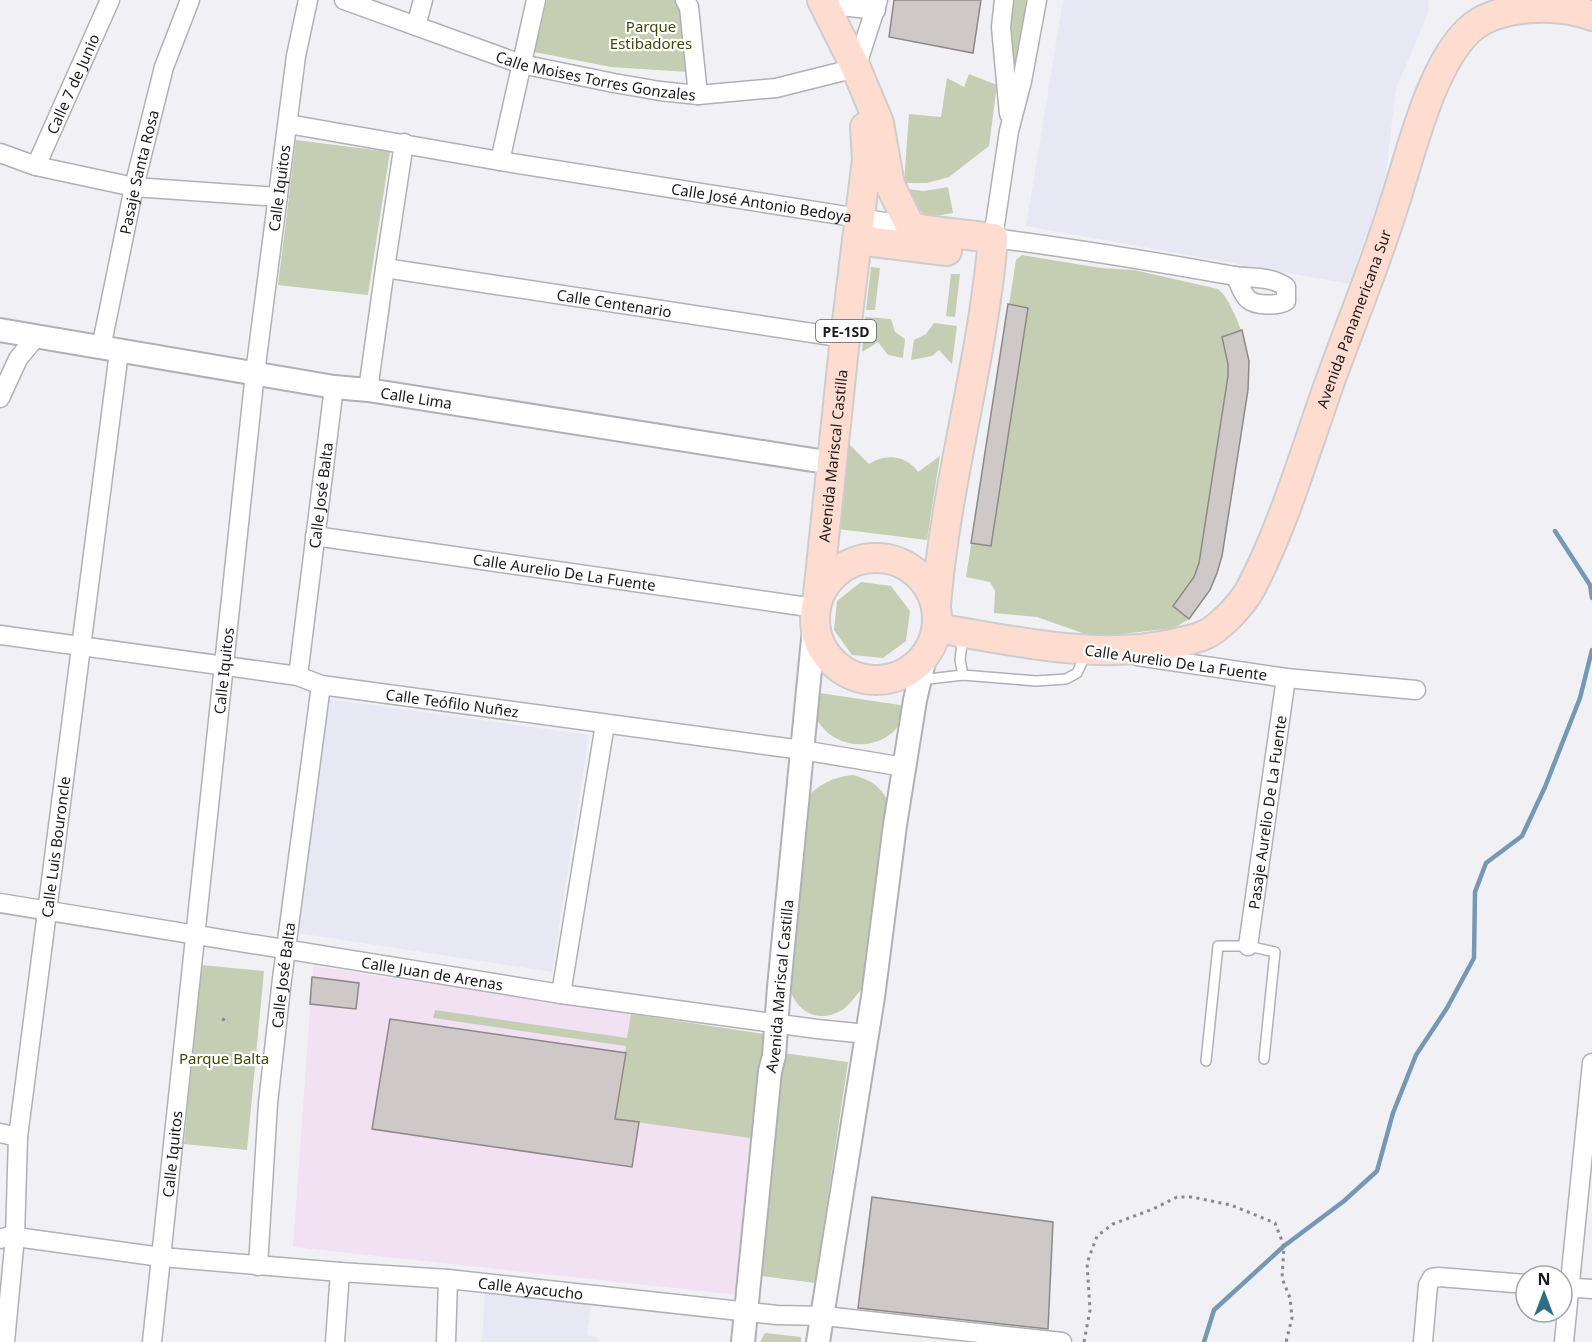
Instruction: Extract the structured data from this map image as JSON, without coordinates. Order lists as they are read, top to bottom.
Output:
{
  "streets": {
    "main road": [
      "Calle José Antonio Bedoya",
      "Avenida Panamericana Sur",
      "PE-1SD",
      "Avenida Mariscal Castilla",
      "Calle Aurelio De La Fuente"
    ],
    "street": [
      "Calle Moises Torres Gonzales",
      "Calle 7 de Junio",
      "Pasaje Santa Rosa",
      "Calle Iquitos",
      "Calle Centenario",
      "Calle Lima",
      "Calle José Balta",
      "Calle Teófilo Nuñez",
      "Pasaje Aurelio De La Fuente",
      "Calle Luis Bouroncle",
      "Calle Juan de Arenas",
      "Calle Ayacucho"
    ]
  },
  "crossings": [
    ["Calle Moises Torres Gonzales", "Avenida Mariscal Castilla"],
    ["Pasaje Santa Rosa", "Calle Lima"],
    ["Pasaje Santa Rosa", "Calle Luis Bouroncle"],
    ["Calle Iquitos", "Calle José Antonio Bedoya"],
    ["Calle Iquitos", "Calle Lima"],
    ["Calle Iquitos", "Calle Teófilo Nuñez"],
    ["Calle Iquitos", "Calle Juan de Arenas"],
    ["Calle Iquitos", "Calle Ayacucho"],
    ["Calle José Antonio Bedoya", "Avenida Mariscal Castilla"],
    ["Calle Centenario", "Avenida Mariscal Castilla"],
    ["Avenida Panamericana Sur", "Calle Aurelio De La Fuente"],
    ["Calle Lima", "Avenida Mariscal Castilla"],
    ["Calle Lima", "Calle José Balta"],
    ["Calle Lima", "Calle Luis Bouroncle"],
    ["Avenida Mariscal Castilla", "Calle Aurelio De La Fuente"],
    ["Avenida Mariscal Castilla", "Calle Teófilo Nuñez"],
    ["Avenida Mariscal Castilla", "Calle Juan de Arenas"],
    ["Avenida Mariscal Castilla", "Calle Ayacucho"],
    ["Calle José Balta", "Calle Aurelio De La Fuente"],
    ["Calle José Balta", "Calle Teófilo Nuñez"],
    ["Calle José Balta", "Calle Juan de Arenas"],
    ["Calle José Balta", "Calle Ayacucho"],
    ["Calle Aurelio De La Fuente", "Pasaje Aurelio De La Fuente"],
    ["Calle Teófilo Nuñez", "Calle Luis Bouroncle"],
    ["Calle Luis Bouroncle", "Calle Juan de Arenas"],
    ["Calle Luis Bouroncle", "Calle Ayacucho"]
  ],
  "parks": ["Parque Estibadores", "Parque Balta"],
  "north": "top"
}
